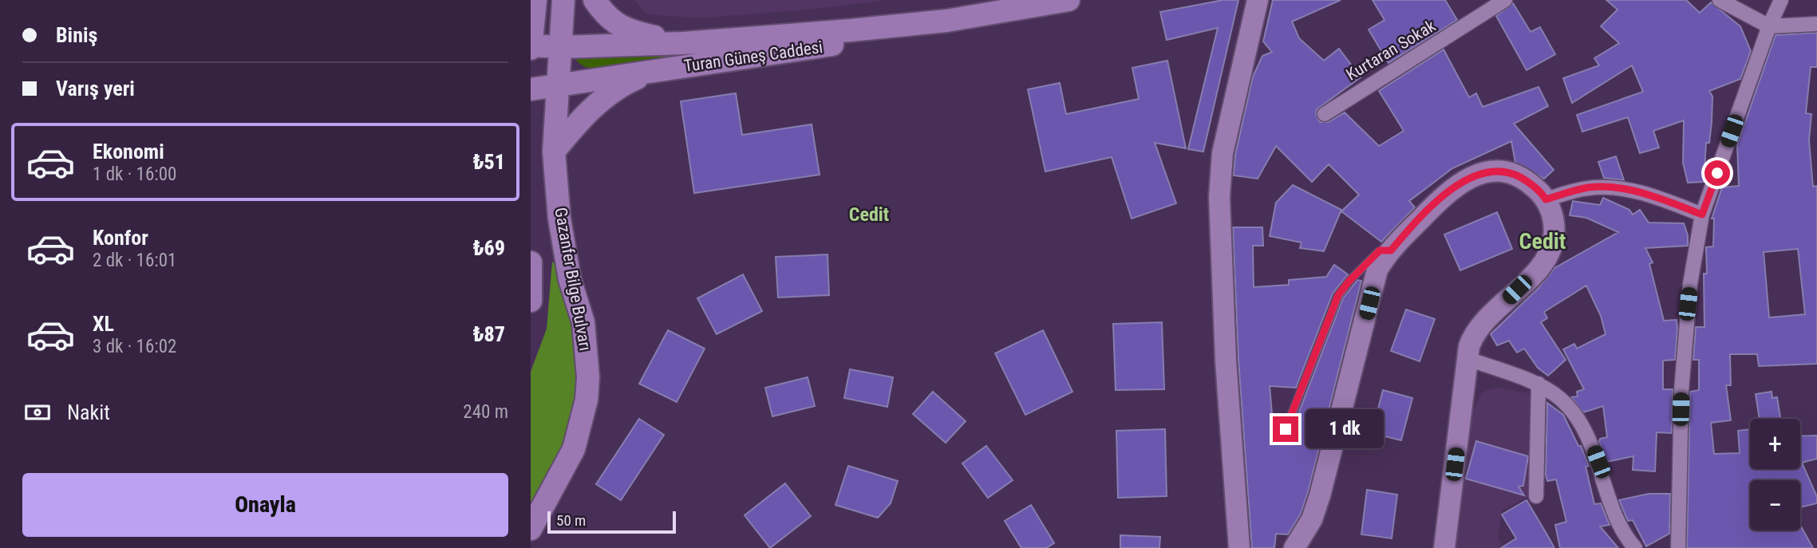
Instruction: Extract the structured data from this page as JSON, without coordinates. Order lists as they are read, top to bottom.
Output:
{
  "streets": {
    "main road": ["Turan Güneş Caddesi", "Gazanfer Bilge Bulvarı"],
    "street": ["Kurtaran Sokak"]
  },
  "crossings": [
    ["Turan Güneş Caddesi", "Gazanfer Bilge Bulvarı"]
  ],
  "districts": ["Cedit", "Cedit"],
  "scale_bar": "50 m",
  "page": {
    "banner": ["Biniş", "Varış yeri"],
    "list": [
      {
        "name": "Ekonomi",
        "note": "1 dk · 16:00",
        "value": "₺51"
      },
      {
        "name": "Konfor",
        "note": "2 dk · 16:01",
        "value": "₺69"
      },
      {
        "name": "XL",
        "note": "3 dk · 16:02",
        "value": "₺87"
      }
    ],
    "pay": ["Nakit", "240 m"],
    "bubble": "1 dk",
    "map_buttons": ["+", "−"],
    "buttons": "Onayla",
    "scale": "50 m"
  }
}
